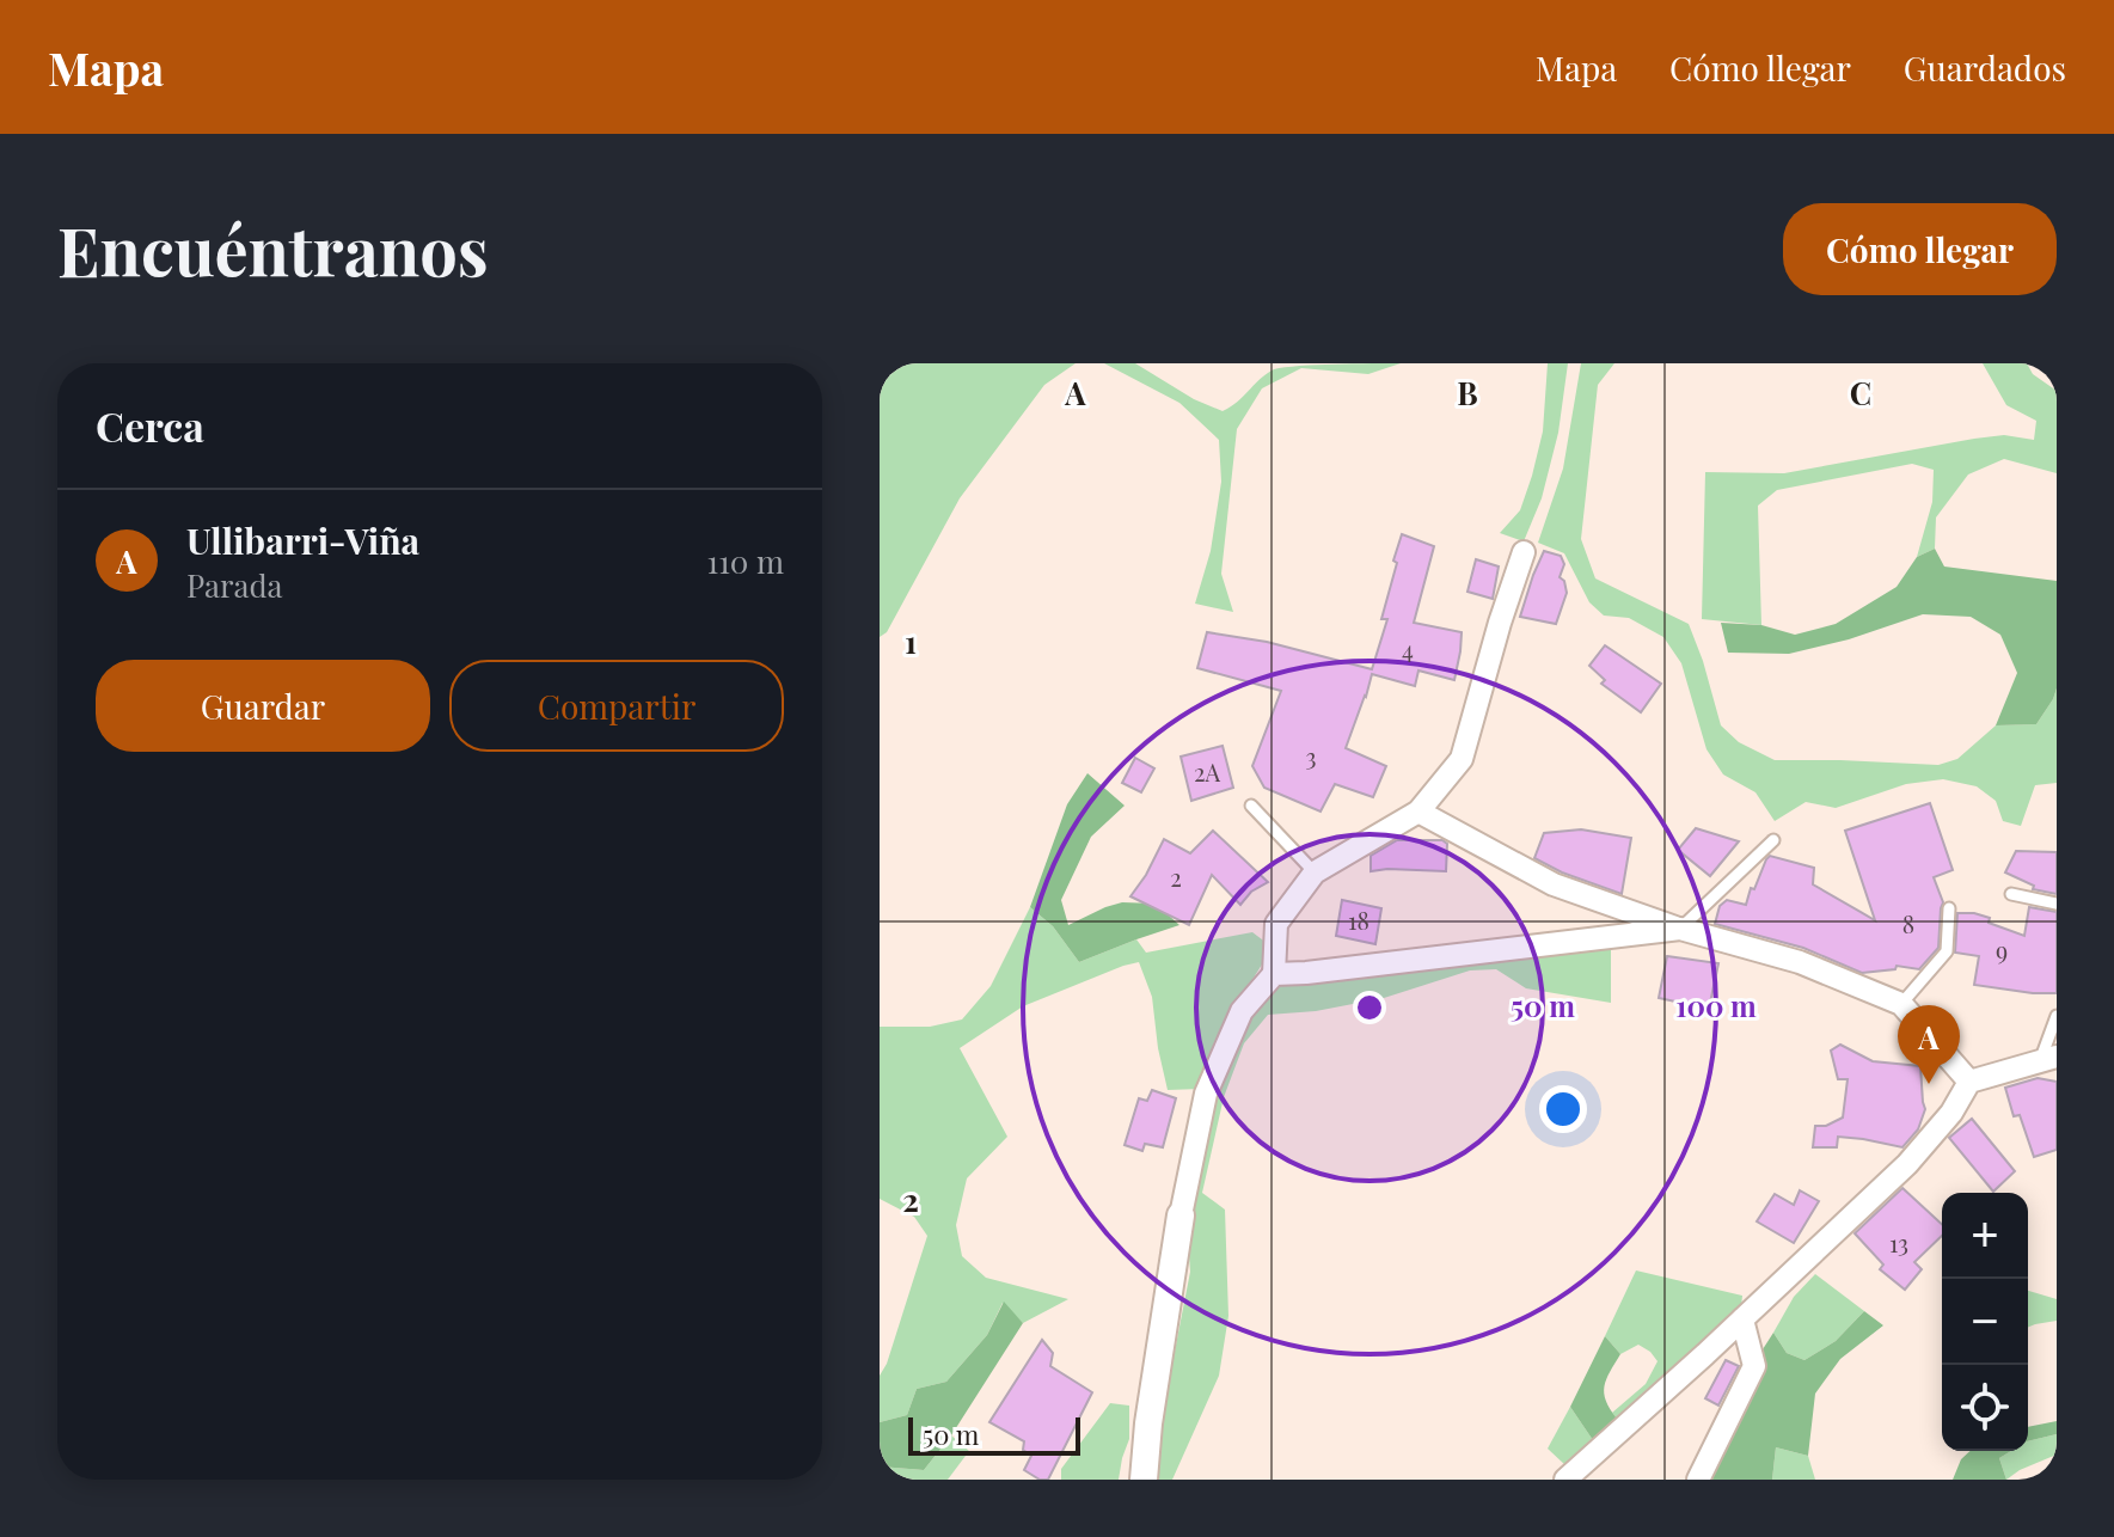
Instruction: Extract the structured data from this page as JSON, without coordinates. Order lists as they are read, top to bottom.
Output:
{
  "house_numbers": [
    "4",
    "3",
    "2A",
    "2",
    "18",
    "8",
    "9",
    "13"
  ],
  "scale_bar": "50 m",
  "page": {
    "header": "Mapa",
    "nav": ["Mapa", "Cómo llegar", "Guardados"],
    "buttons": [
      "Cómo llegar",
      ["Guardar", "Compartir"]
    ],
    "title": "Encuéntranos",
    "heading": "Cerca",
    "list": [
      {
        "mark": "A",
        "name": "Ullibarri-Viña",
        "note": "Parada",
        "value": "110 m"
      }
    ],
    "pins": "A",
    "map_buttons": ["+", "−"],
    "scale": "50 m"
  },
  "grid": {
    "columns": ["A", "B", "C"],
    "rows": ["1", "2"]
  },
  "rings": ["50 m", "100 m"]
}
